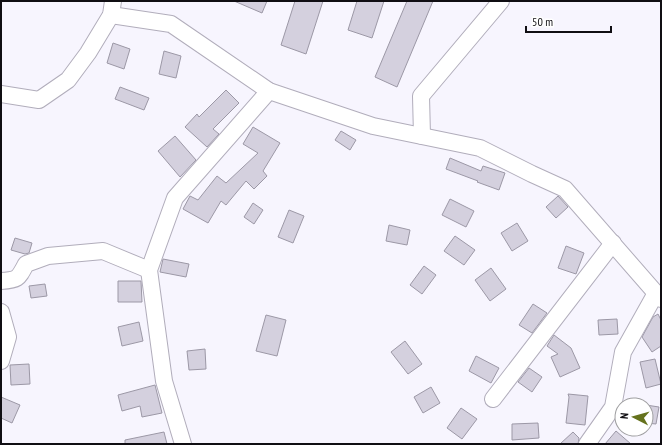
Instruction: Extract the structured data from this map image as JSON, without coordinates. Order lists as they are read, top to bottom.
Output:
{
  "scale_bar": "50 m",
  "north": "left"
}
